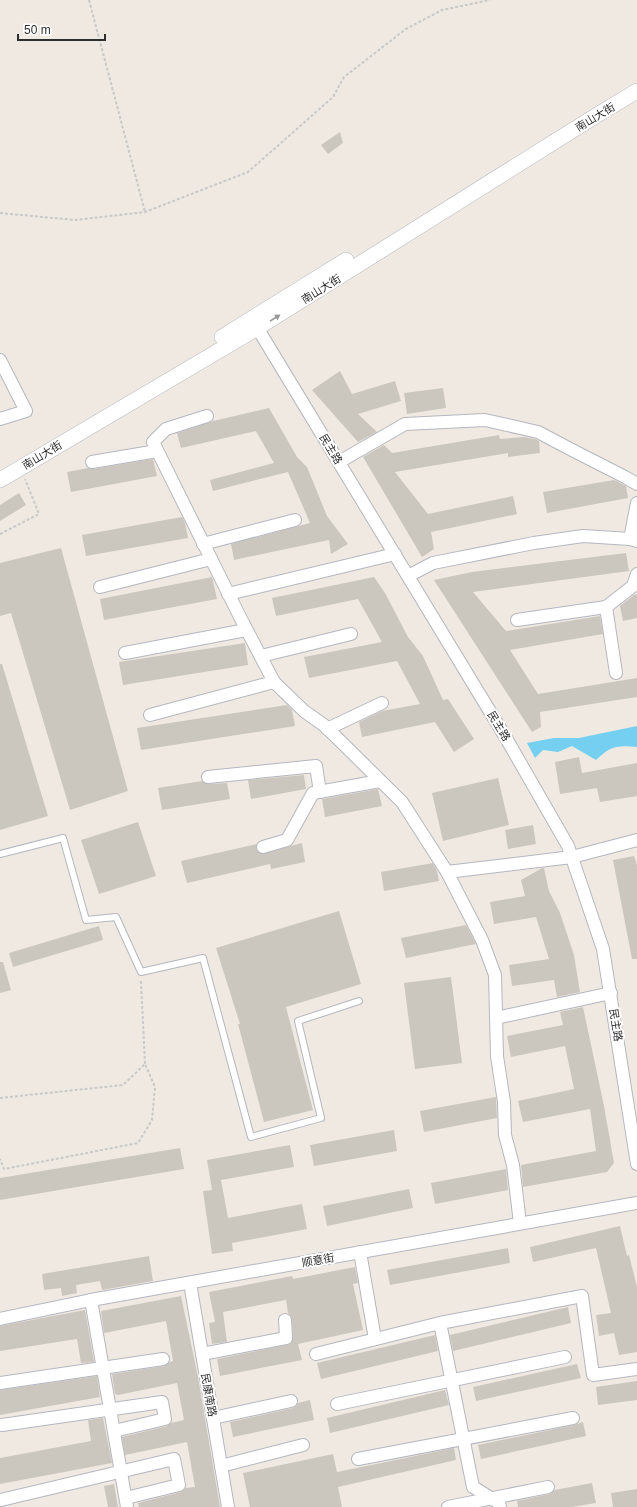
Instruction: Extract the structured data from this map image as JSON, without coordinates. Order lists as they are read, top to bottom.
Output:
{
  "streets": {
    "street": [
      "南山大街",
      "民主路",
      "顺意街",
      "民康南路"
    ]
  },
  "crossings": [
    ["南山大街", "民主路"],
    ["顺意街", "民康南路"]
  ],
  "scale_bar": "50 m"
}
